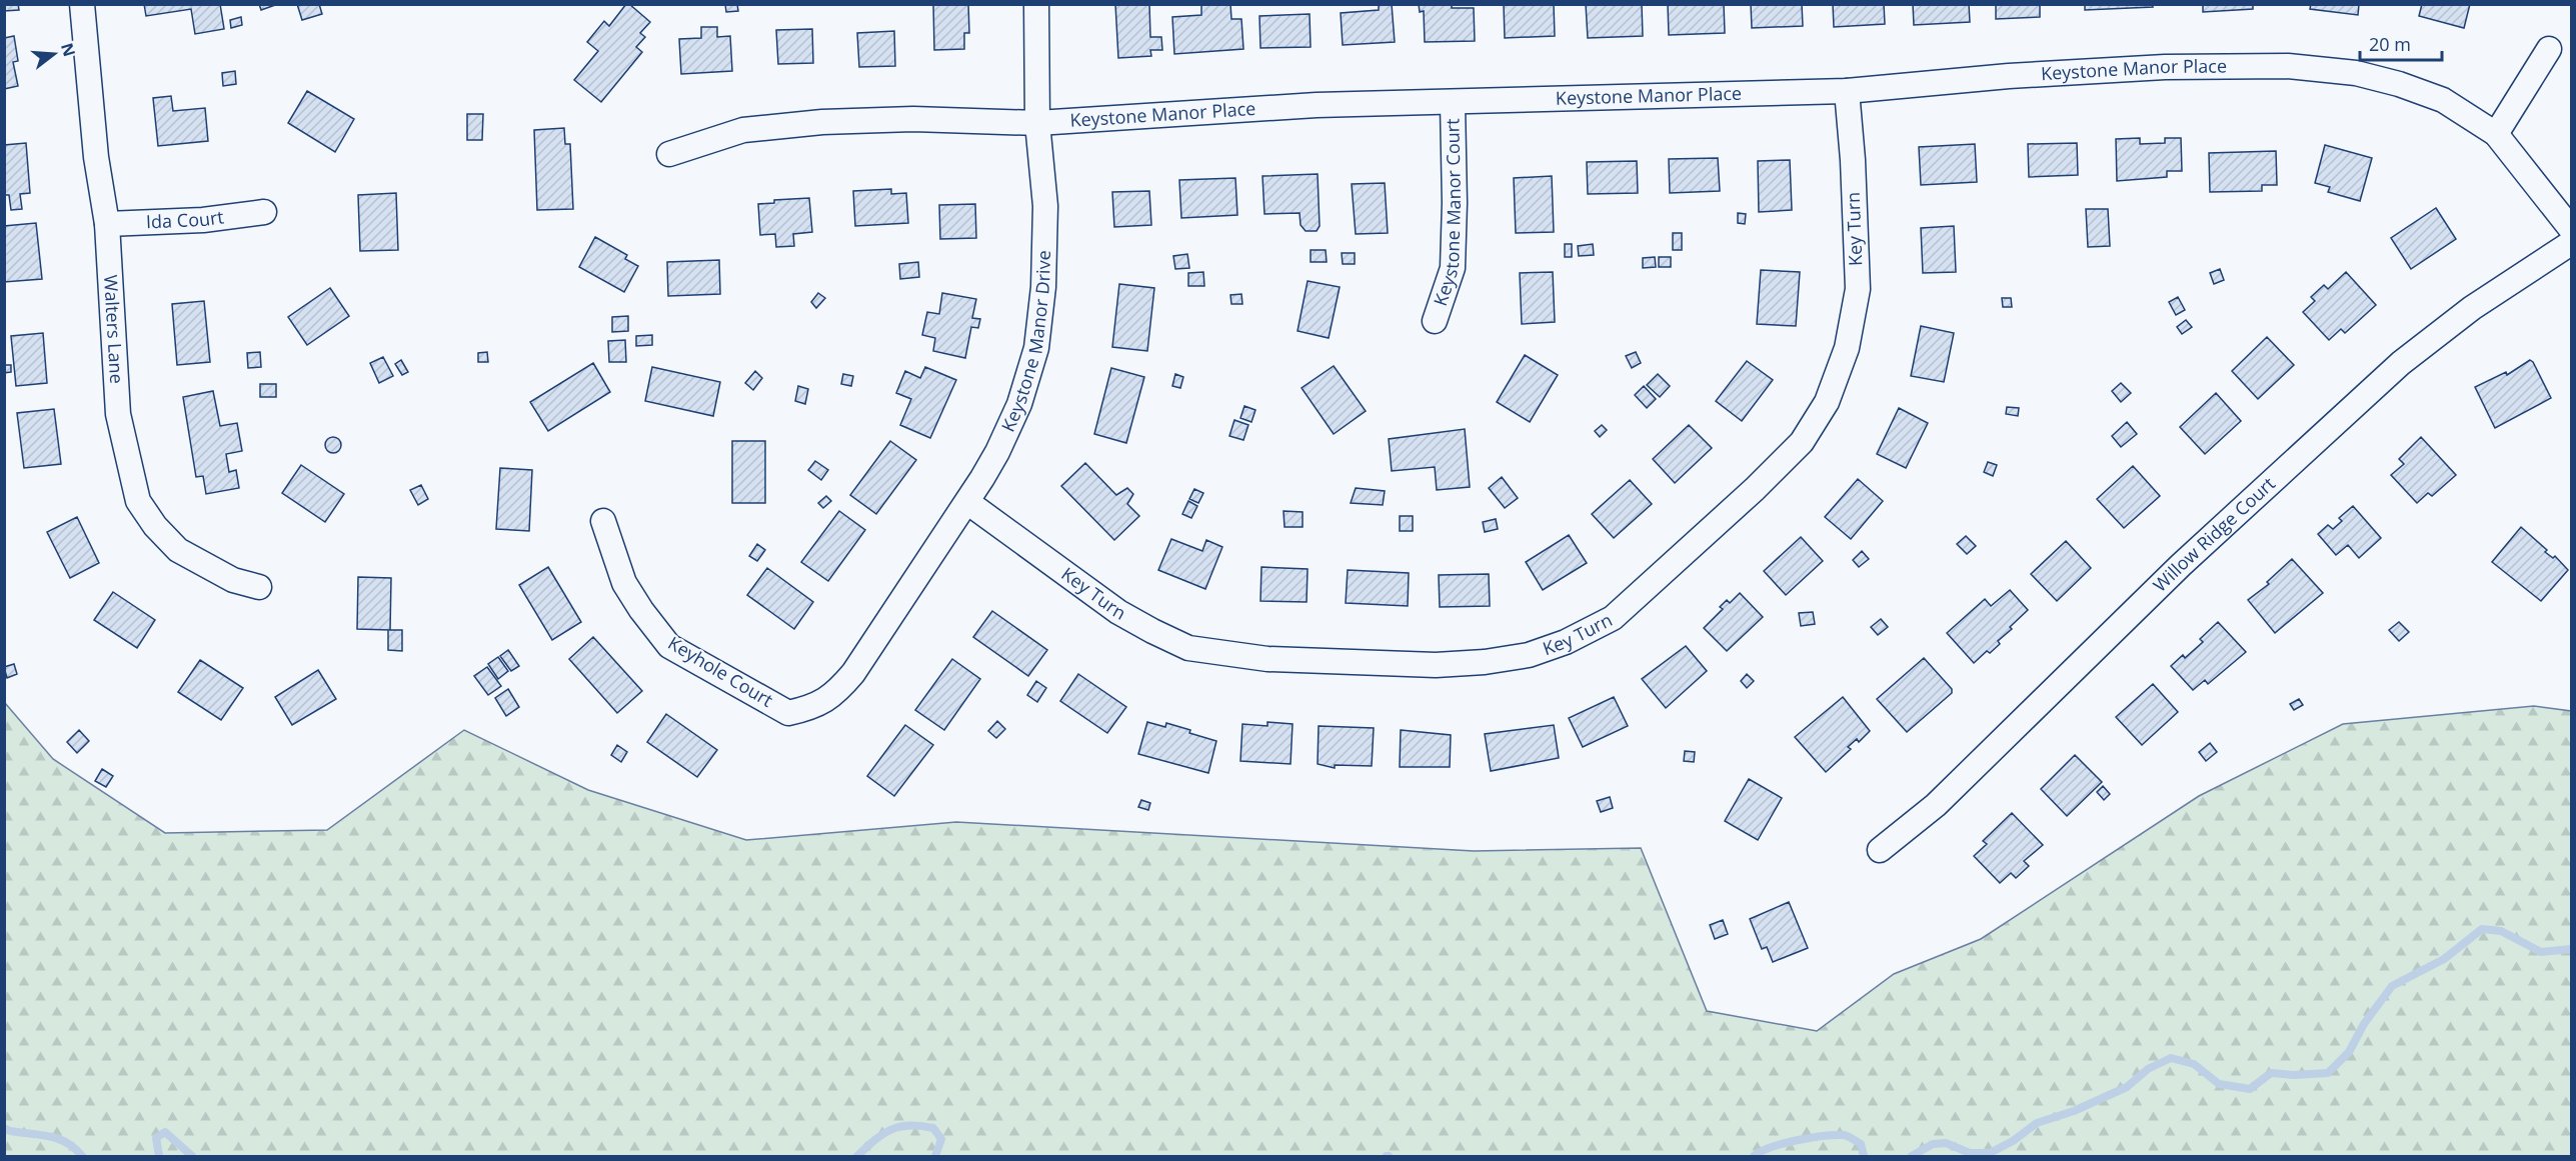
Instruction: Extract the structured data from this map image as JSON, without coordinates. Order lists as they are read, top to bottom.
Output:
{
  "streets": {
    "street": [
      "Keystone Manor Place",
      "Keystone Manor Court",
      "Ida Court",
      "Key Turn",
      "Walters Lane",
      "Keystone Manor Drive",
      "Willow Ridge Court",
      "Keyhole Court"
    ]
  },
  "crossings": [
    ["Keystone Manor Place", "Keystone Manor Court"],
    ["Keystone Manor Place", "Key Turn"],
    ["Keystone Manor Place", "Keystone Manor Drive"],
    ["Ida Court", "Walters Lane"],
    ["Key Turn", "Keystone Manor Drive"],
    ["Keystone Manor Drive", "Keyhole Court"]
  ],
  "scale_bar": "20 m",
  "north": "right"
}
